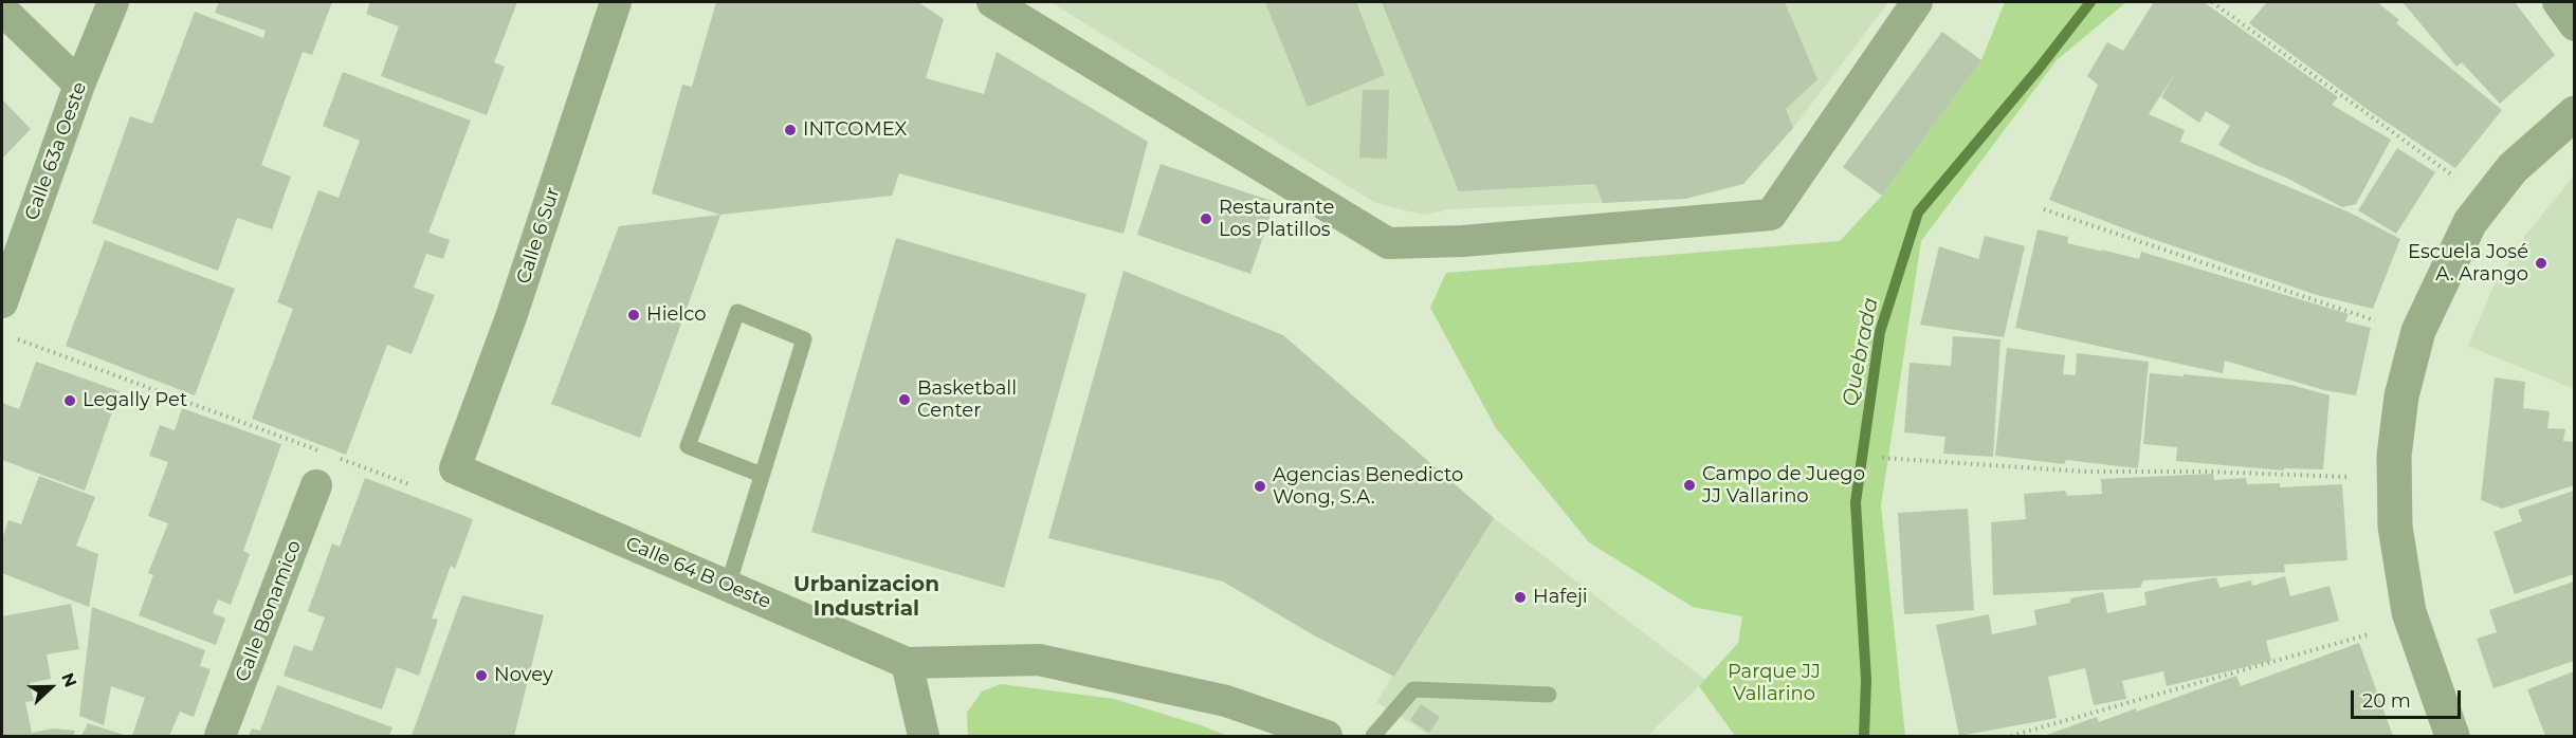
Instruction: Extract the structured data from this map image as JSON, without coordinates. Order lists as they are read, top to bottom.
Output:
{
  "streets": {
    "street": [
      "Calle 63a Oeste",
      "Calle 6 Sur",
      "Calle 64 B Oeste",
      "Calle Bonamico"
    ]
  },
  "crossings": [
    ["Calle 6 Sur", "Calle 64 B Oeste"]
  ],
  "districts": ["Urbanizacion Industrial"],
  "water": ["Quebrada"],
  "parks": ["Parque JJ Vallarino"],
  "places": [
    "INTCOMEX",
    "Restaurante Los Platillos",
    "Escuela José A. Arango",
    "Hielco",
    "Basketball Center",
    "Legally Pet",
    "Campo de Juego JJ Vallarino",
    "Agencias Benedicto Wong, S.A.",
    "Hafeji",
    "Novey"
  ],
  "scale_bar": "20 m",
  "north": "right"
}
